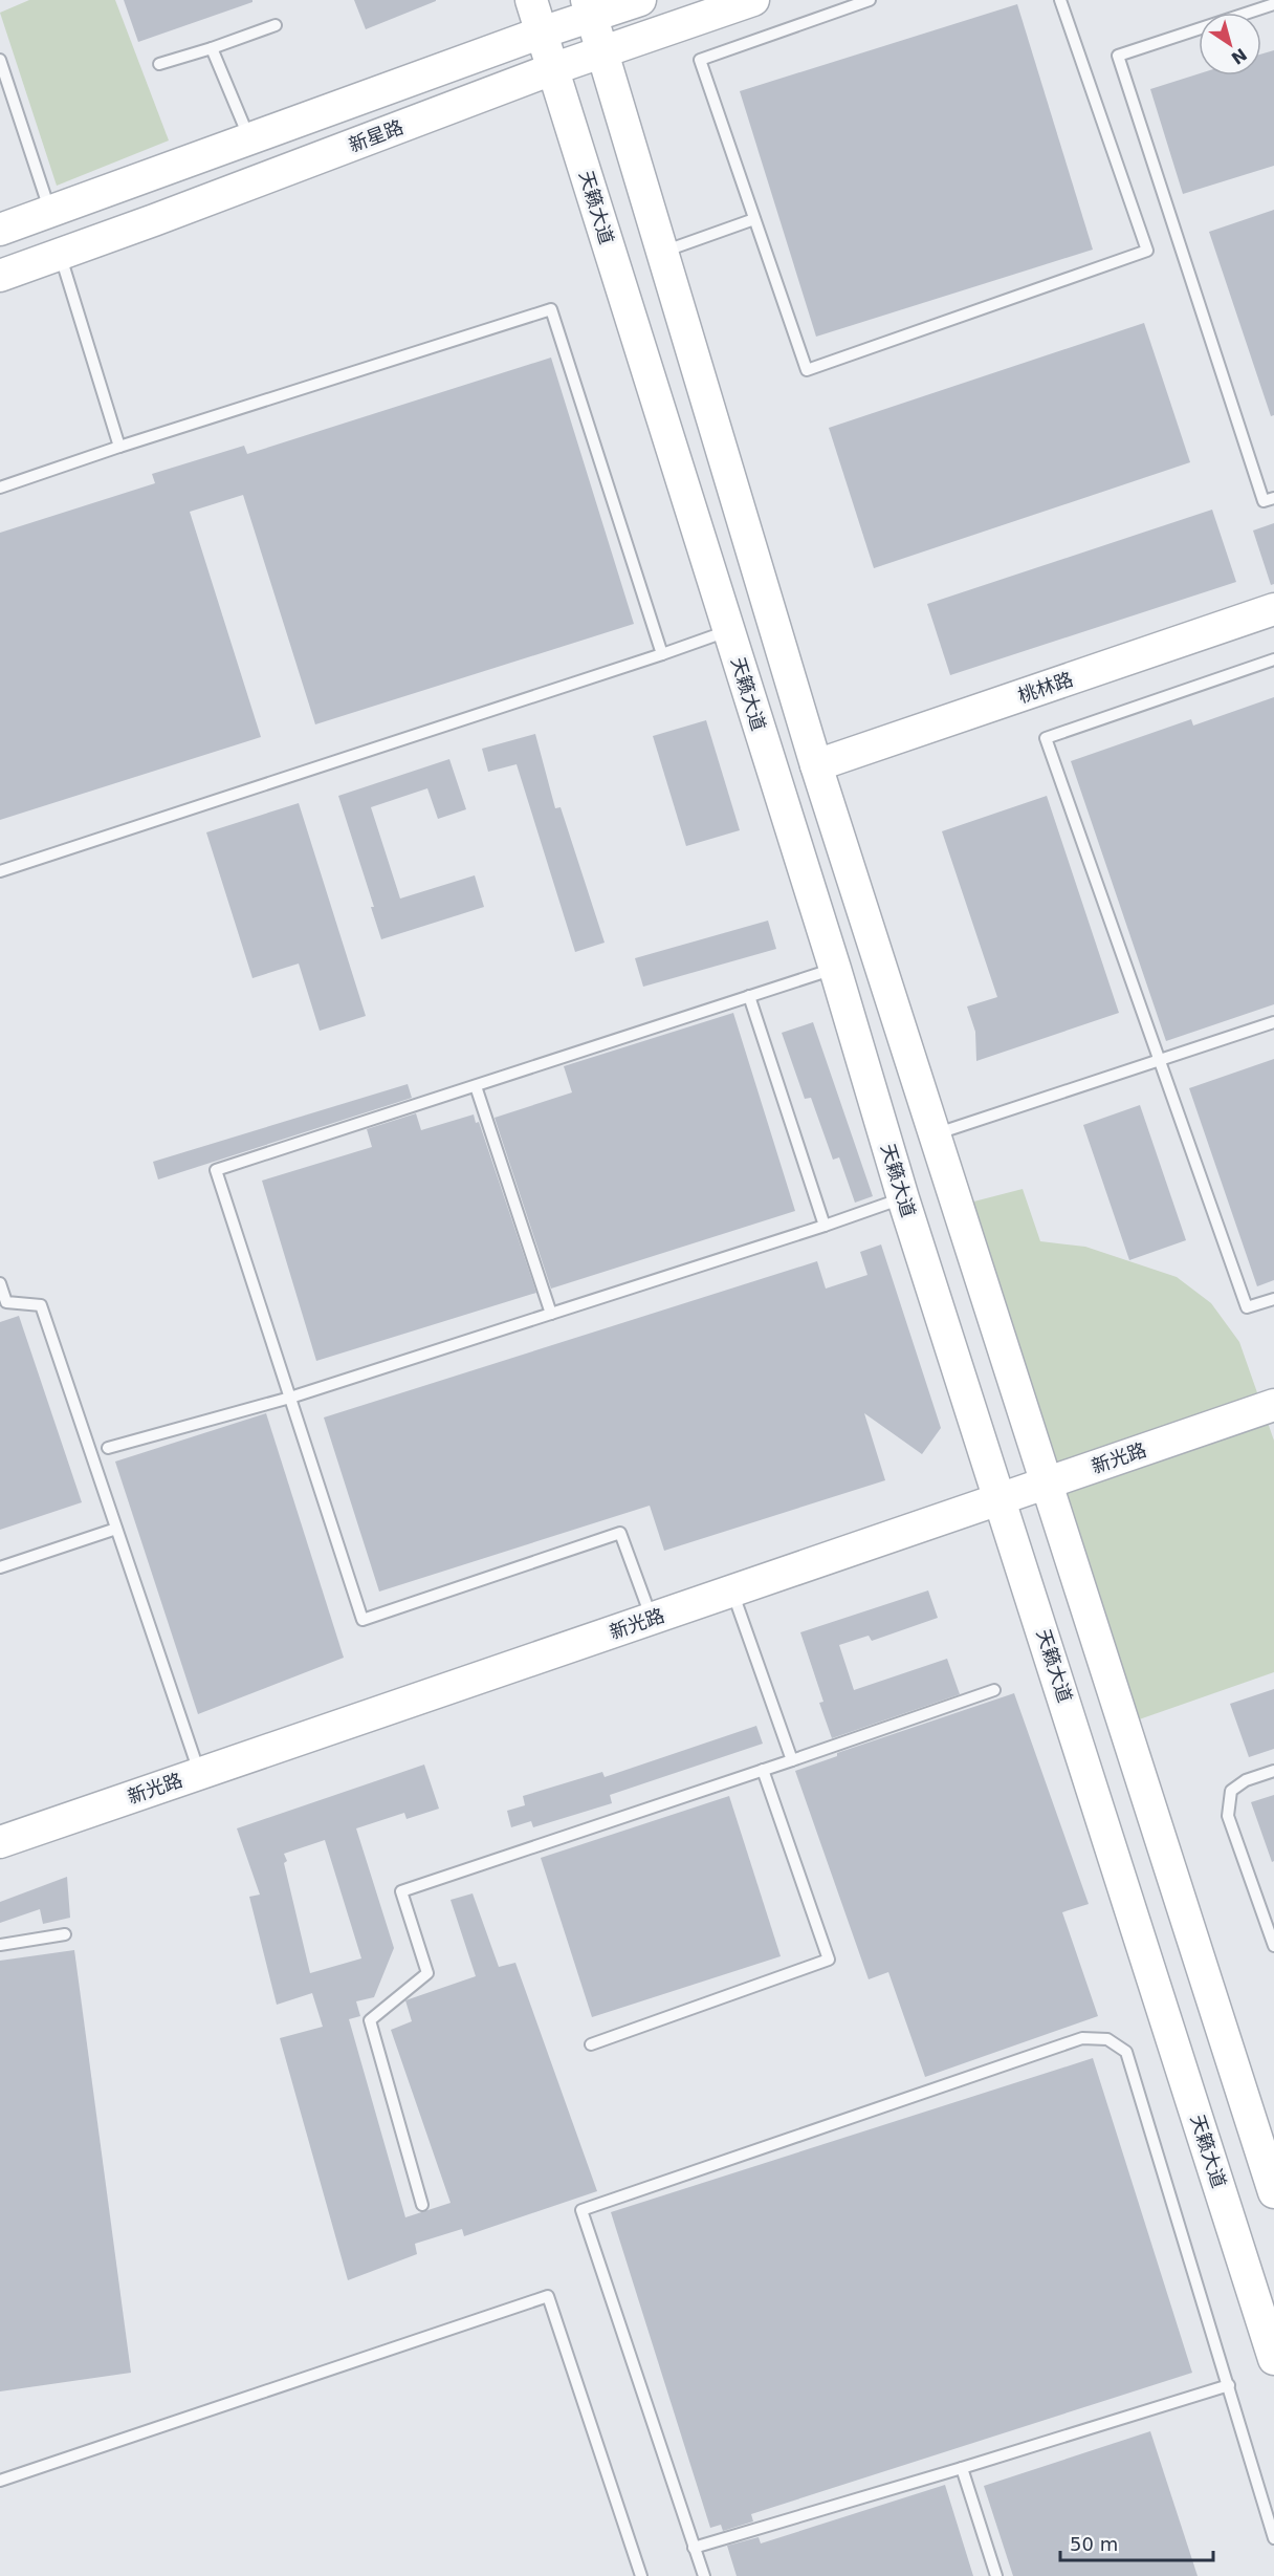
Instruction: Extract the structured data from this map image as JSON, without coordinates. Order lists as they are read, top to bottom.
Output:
{
  "streets": {
    "main road": [
      "新星路",
      "天籁大道",
      "桃林路",
      "新光路"
    ]
  },
  "crossings": [
    ["新星路", "天籁大道"],
    ["天籁大道", "新光路"]
  ],
  "scale_bar": "50 m",
  "north": "bottom right"
}
